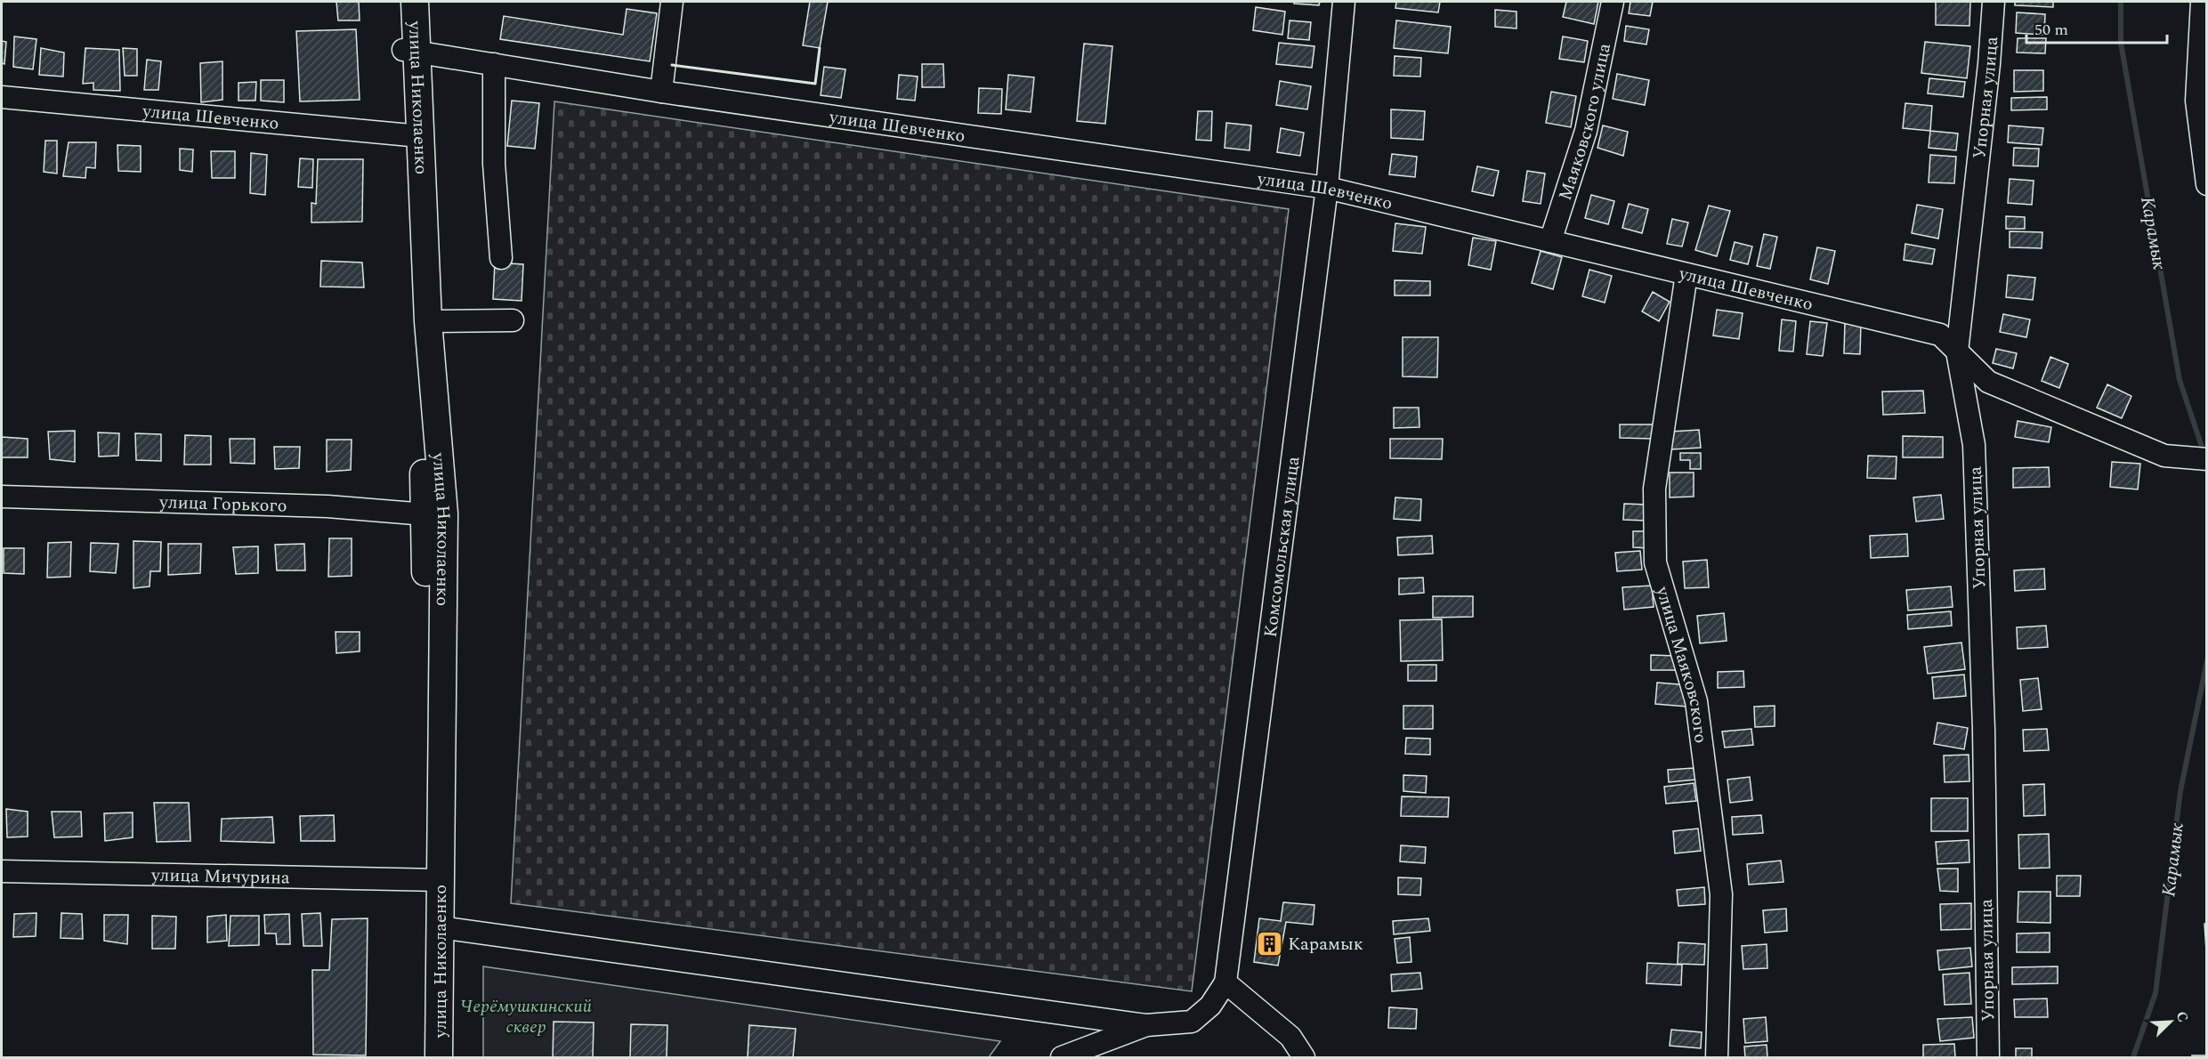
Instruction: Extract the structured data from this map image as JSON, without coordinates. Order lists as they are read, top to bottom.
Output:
{
  "streets": {
    "main road": ["улица Николаенко"],
    "street": [
      "Упорная улица",
      "улица Шевченко",
      "Маяковского улица",
      "улица Горького",
      "Комсомольская улица",
      "улица Маяковского",
      "улица Мичурина"
    ]
  },
  "crossings": [
    ["улица Николаенко", "улица Шевченко"],
    ["улица Николаенко", "улица Горького"],
    ["улица Николаенко", "улица Мичурина"],
    ["Упорная улица", "улица Шевченко"],
    ["улица Шевченко", "Маяковского улица"],
    ["улица Шевченко", "Комсомольская улица"],
    ["улица Шевченко", "улица Маяковского"]
  ],
  "water": ["Карамык"],
  "parks": ["Черёмушкинский сквер"],
  "places": {
    "building": ["Карамык"]
  },
  "scale_bar": "50 m",
  "north": "top right"
}
